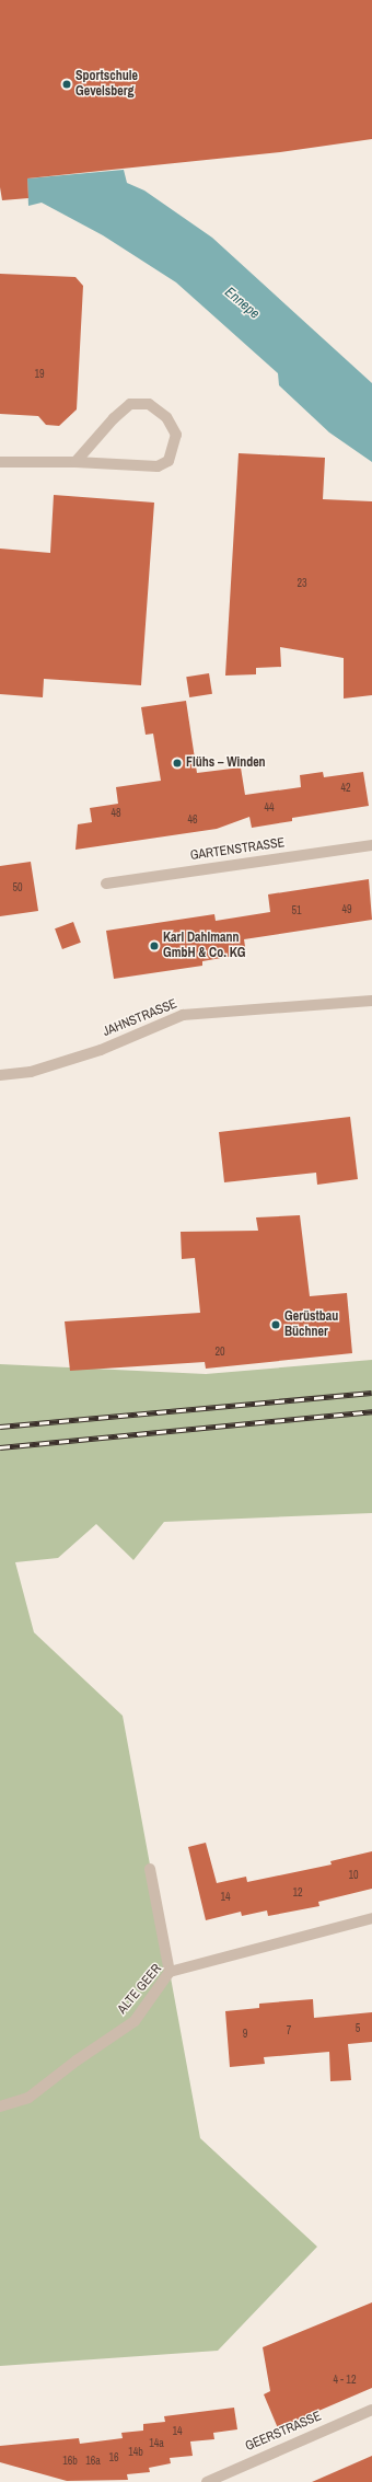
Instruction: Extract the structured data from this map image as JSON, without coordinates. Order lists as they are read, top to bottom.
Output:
{
  "streets": {
    "street": [
      "GARTENSTRASSE",
      "JAHNSTRASSE",
      "ALTE GEER",
      "GEERSTRASSE"
    ]
  },
  "water": ["Ennepe"],
  "places": [
    "Sportschule Gevelsberg",
    "Flühs – Winden",
    "Karl Dahlmann GmbH & Co. KG",
    "Gerüstbau Büchner"
  ],
  "house_numbers": [
    "19",
    "23",
    "42",
    "44",
    "48",
    "46",
    "50",
    "49",
    "51",
    "20",
    "10",
    "12",
    "14",
    "5",
    "7",
    "9",
    "4 - 12",
    "14",
    "14a",
    "14b",
    "16",
    "16b",
    "16a"
  ]
}
